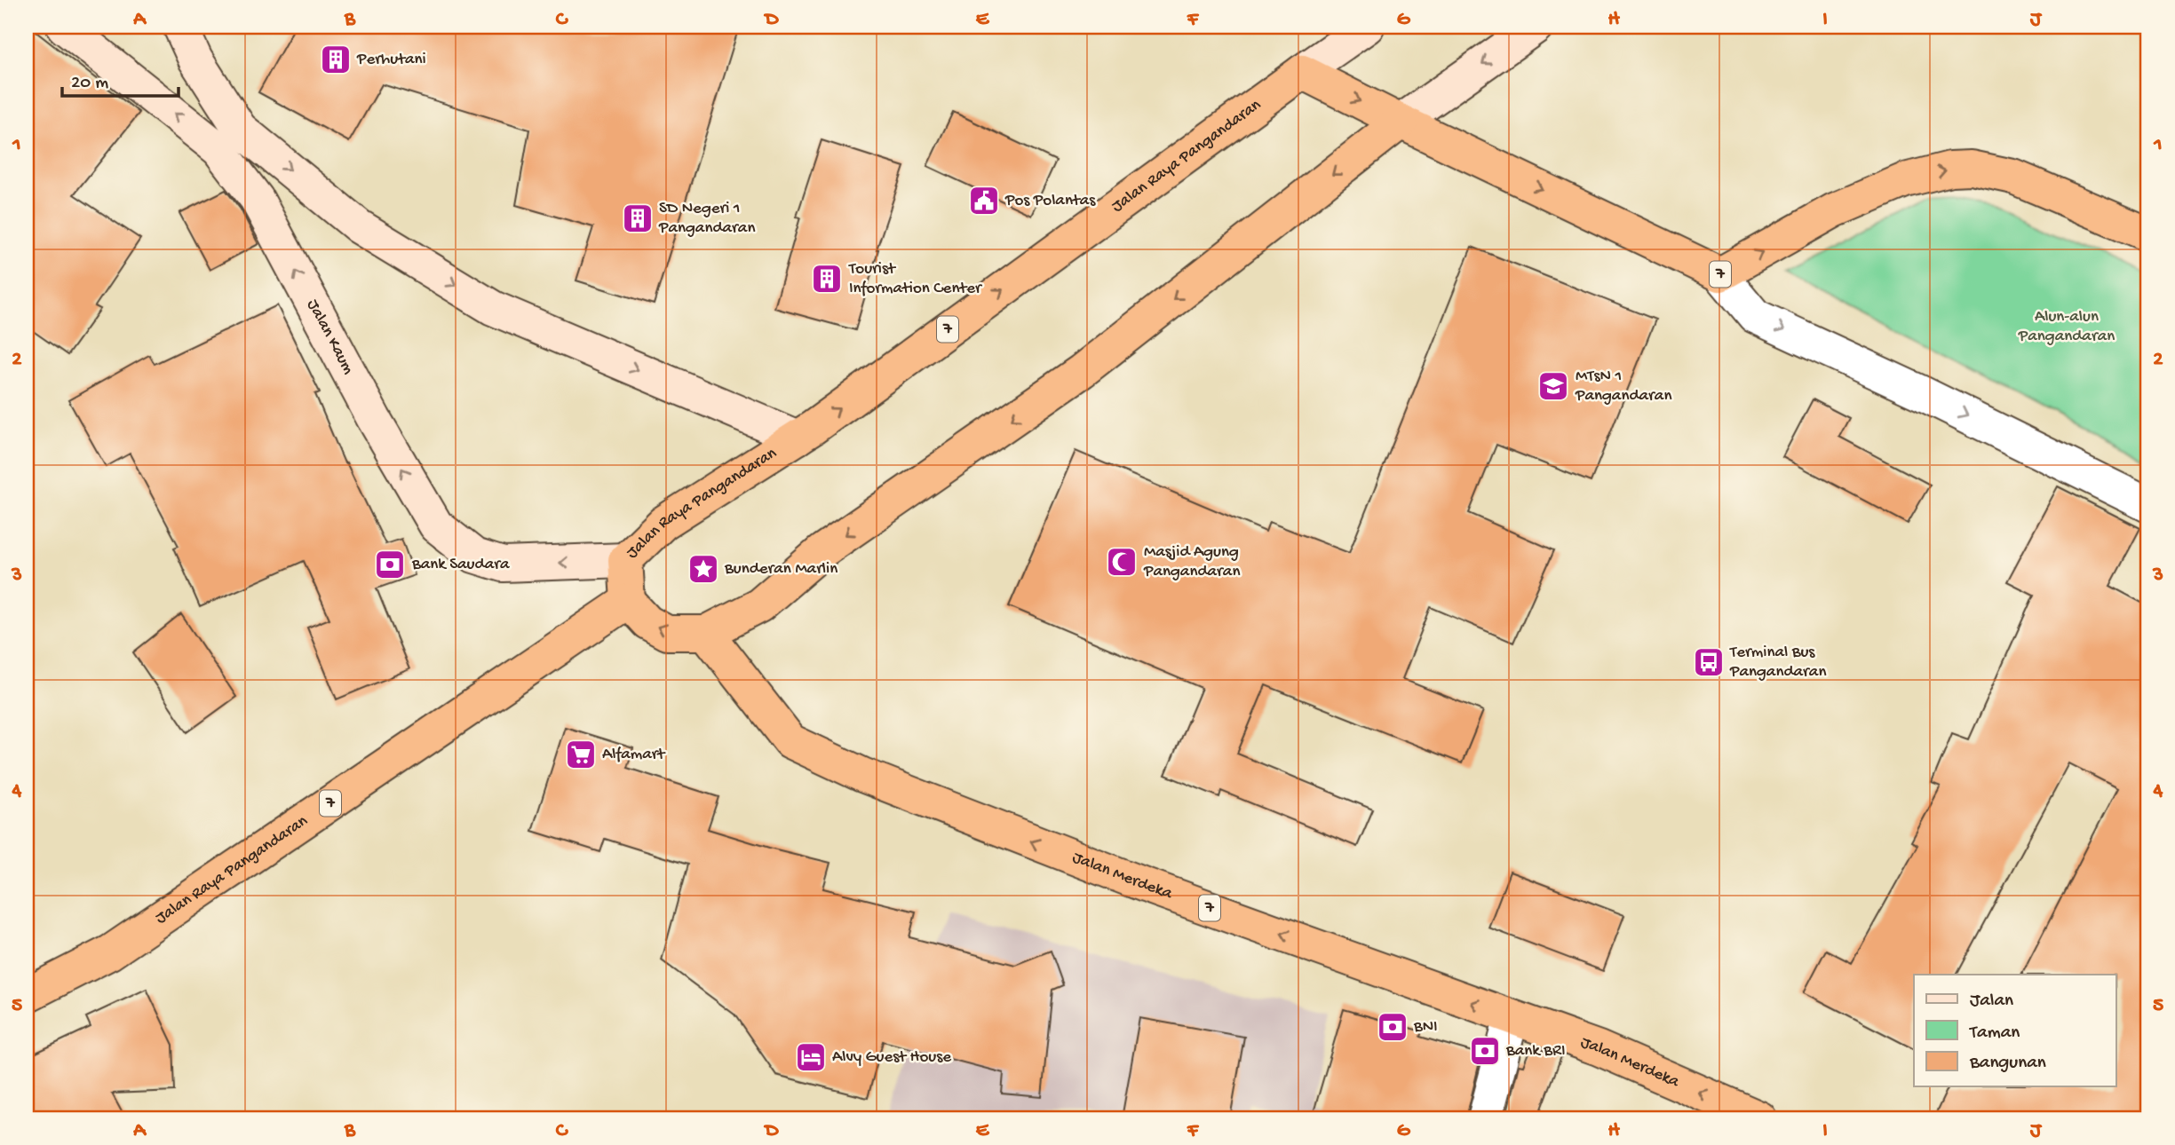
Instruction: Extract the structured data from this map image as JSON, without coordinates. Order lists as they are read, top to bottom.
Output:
{
  "streets": {
    "highway": ["Jalan Raya Pangandaran", "7", "Jalan Merdeka"],
    "street": ["Jalan Kaum"]
  },
  "crossings": [
    ["Jalan Raya Pangandaran", "7"],
    ["Jalan Raya Pangandaran", "Jalan Kaum"]
  ],
  "one_way": ["Jalan Merdeka"],
  "parks": ["Alun-alun Pangandaran"],
  "places": {
    "building": ["Perhutani", "SD Negeri 1 Pangandaran", "Tourist Information Center"],
    "public building": ["Pos Polantas"],
    "school or university": ["MTsN 1 Pangandaran"],
    "mosque": ["Masjid Agung Pangandaran"],
    "bank": ["Bank Saudara", "BNI", "Bank BRI"],
    "place": ["Bunderan Marlin"],
    "bus stop": ["Terminal Bus Pangandaran"],
    "supermarket": ["Alfamart"],
    "hotel": ["Alvy Guest House"]
  },
  "legend": ["Jalan", "Taman", "Bangunan"],
  "scale_bar": "20 m",
  "grid": {
    "columns": [
      "A",
      "B",
      "C",
      "D",
      "E",
      "F",
      "G",
      "H",
      "I",
      "J"
    ],
    "rows": [
      "1",
      "2",
      "3",
      "4",
      "5"
    ]
  }
}
